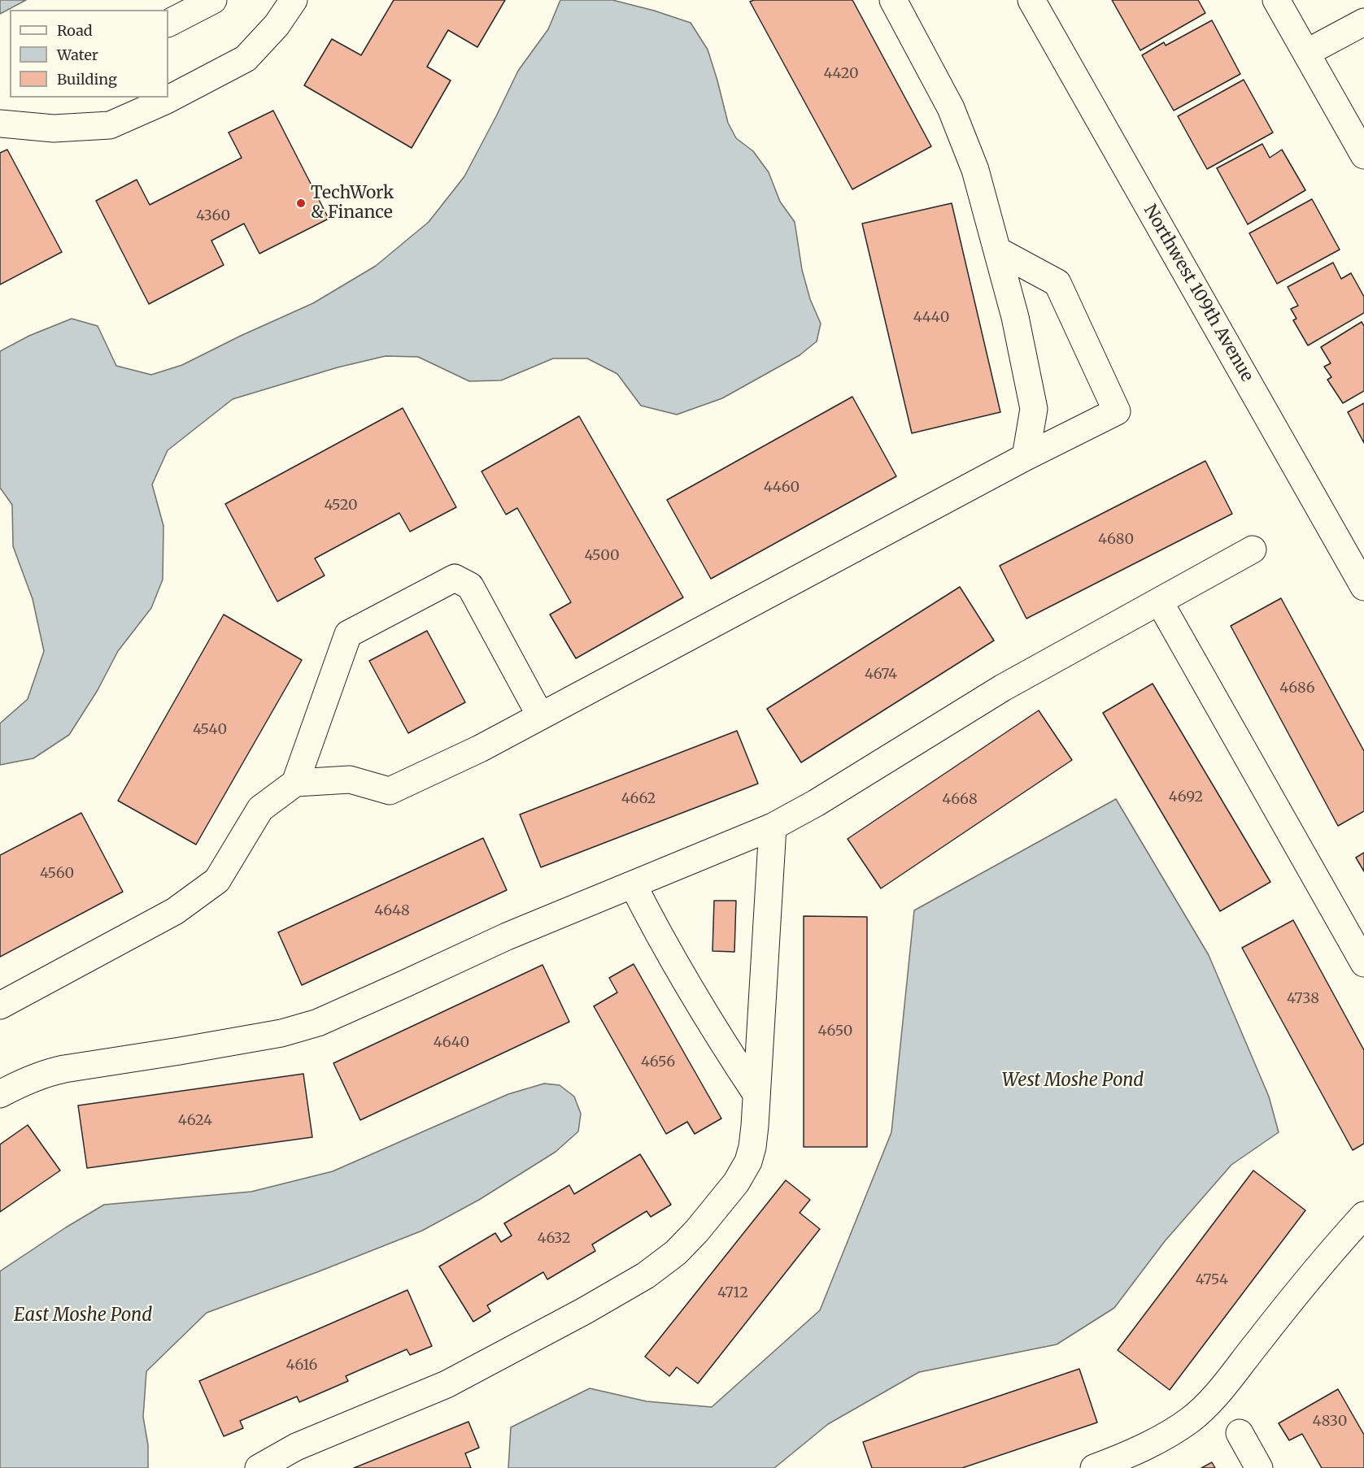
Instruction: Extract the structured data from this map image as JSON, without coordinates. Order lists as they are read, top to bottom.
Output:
{
  "streets": {
    "street": ["Northwest 109th Avenue"]
  },
  "water": ["West Moshe Pond", "East Moshe Pond"],
  "places": ["TechWork & Finance"],
  "house_numbers": [
    "4420",
    "4360",
    "4440",
    "4460",
    "4520",
    "4680",
    "4500",
    "4674",
    "4686",
    "4540",
    "4692",
    "4662",
    "4668",
    "4560",
    "4648",
    "4738",
    "4650",
    "4640",
    "4656",
    "4624",
    "4632",
    "4754",
    "4712",
    "4616",
    "4830"
  ],
  "legend": ["Road", "Water", "Building"]
}
